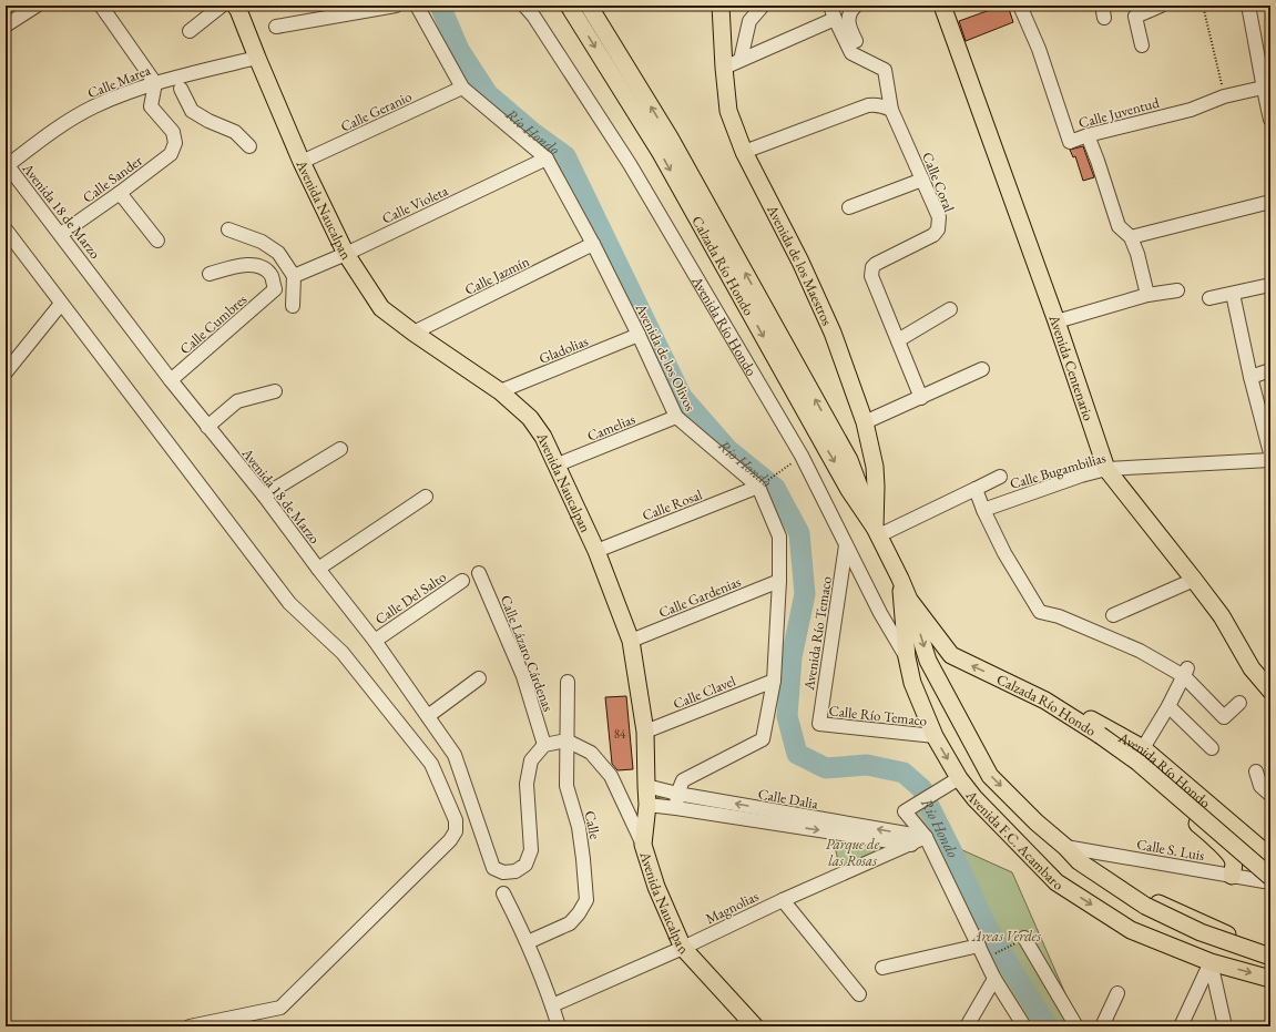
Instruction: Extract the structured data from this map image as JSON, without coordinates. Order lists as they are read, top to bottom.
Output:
{
  "streets": {
    "main road": [
      "Avenida Naucalpan",
      "Avenida de los Maestros",
      "Calzada Río Hondo",
      "Avenida Río Hondo",
      "Avenida Centenario",
      "Avenida F.C. Acambaro"
    ],
    "street": [
      "Calle Marea",
      "Calle Geranio",
      "Calle Juventud",
      "Calle Sander",
      "Calle Coral",
      "Calle Violeta",
      "Avenida 18 de Marzo",
      "Calle Jazmín",
      "Calle Cumbres",
      "Gladolias",
      "Avenida de los Olivos",
      "Camelias",
      "Calle Bugambilias",
      "Calle Rosal",
      "Calle Gardenias",
      "Calle Del Salto",
      "Avenida Río Temaco",
      "Calle Lázaro Cárdenas",
      "Calle Clavel",
      "Calle Río Temaco",
      "Calle Dalia",
      "Calle",
      "Calle S. Luis",
      "Magnolias"
    ]
  },
  "crossings": [
    ["Calle Marea", "Calle Sander"],
    ["Calle Marea", "Avenida Naucalpan"],
    ["Calle Marea", "Avenida 18 de Marzo"],
    ["Calle Geranio", "Avenida Naucalpan"],
    ["Calle Geranio", "Avenida de los Olivos"],
    ["Calle Sander", "Avenida 18 de Marzo"],
    ["Calle Violeta", "Avenida Naucalpan"],
    ["Calle Violeta", "Avenida de los Olivos"],
    ["Avenida Naucalpan", "Calle Jazmín"],
    ["Avenida Naucalpan", "Gladolias"],
    ["Avenida Naucalpan", "Camelias"],
    ["Avenida Naucalpan", "Calle Rosal"],
    ["Avenida Naucalpan", "Calle Gardenias"],
    ["Avenida Naucalpan", "Calle Clavel"],
    ["Avenida Naucalpan", "Calle Dalia"],
    ["Avenida Naucalpan", "Magnolias"],
    ["Avenida 18 de Marzo", "Calle Cumbres"],
    ["Avenida 18 de Marzo", "Calle Del Salto"],
    ["Avenida 18 de Marzo", "Calle Lázaro Cárdenas"],
    ["Avenida de los Maestros", "Calzada Río Hondo"],
    ["Calzada Río Hondo", "Avenida Río Hondo"],
    ["Calzada Río Hondo", "Avenida F.C. Acambaro"],
    ["Calle Jazmín", "Avenida de los Olivos"],
    ["Avenida Río Hondo", "Avenida Río Temaco"],
    ["Avenida Río Hondo", "Avenida F.C. Acambaro"],
    ["Avenida Río Hondo", "Calle S. Luis"],
    ["Gladolias", "Avenida de los Olivos"],
    ["Avenida de los Olivos", "Camelias"],
    ["Avenida de los Olivos", "Calle Rosal"],
    ["Avenida de los Olivos", "Calle Gardenias"],
    ["Avenida de los Olivos", "Calle Clavel"],
    ["Avenida de los Olivos", "Calle Dalia"],
    ["Avenida Centenario", "Calle Bugambilias"],
    ["Avenida Río Temaco", "Calle Río Temaco"],
    ["Calle Río Temaco", "Avenida F.C. Acambaro"],
    ["Calle Dalia", "Magnolias"],
    ["Avenida F.C. Acambaro", "Calle S. Luis"]
  ],
  "water": ["Rio Hondo"],
  "parks": ["Parque de las Rosas", "Areas Verdes"],
  "house_numbers": ["84"]
}
